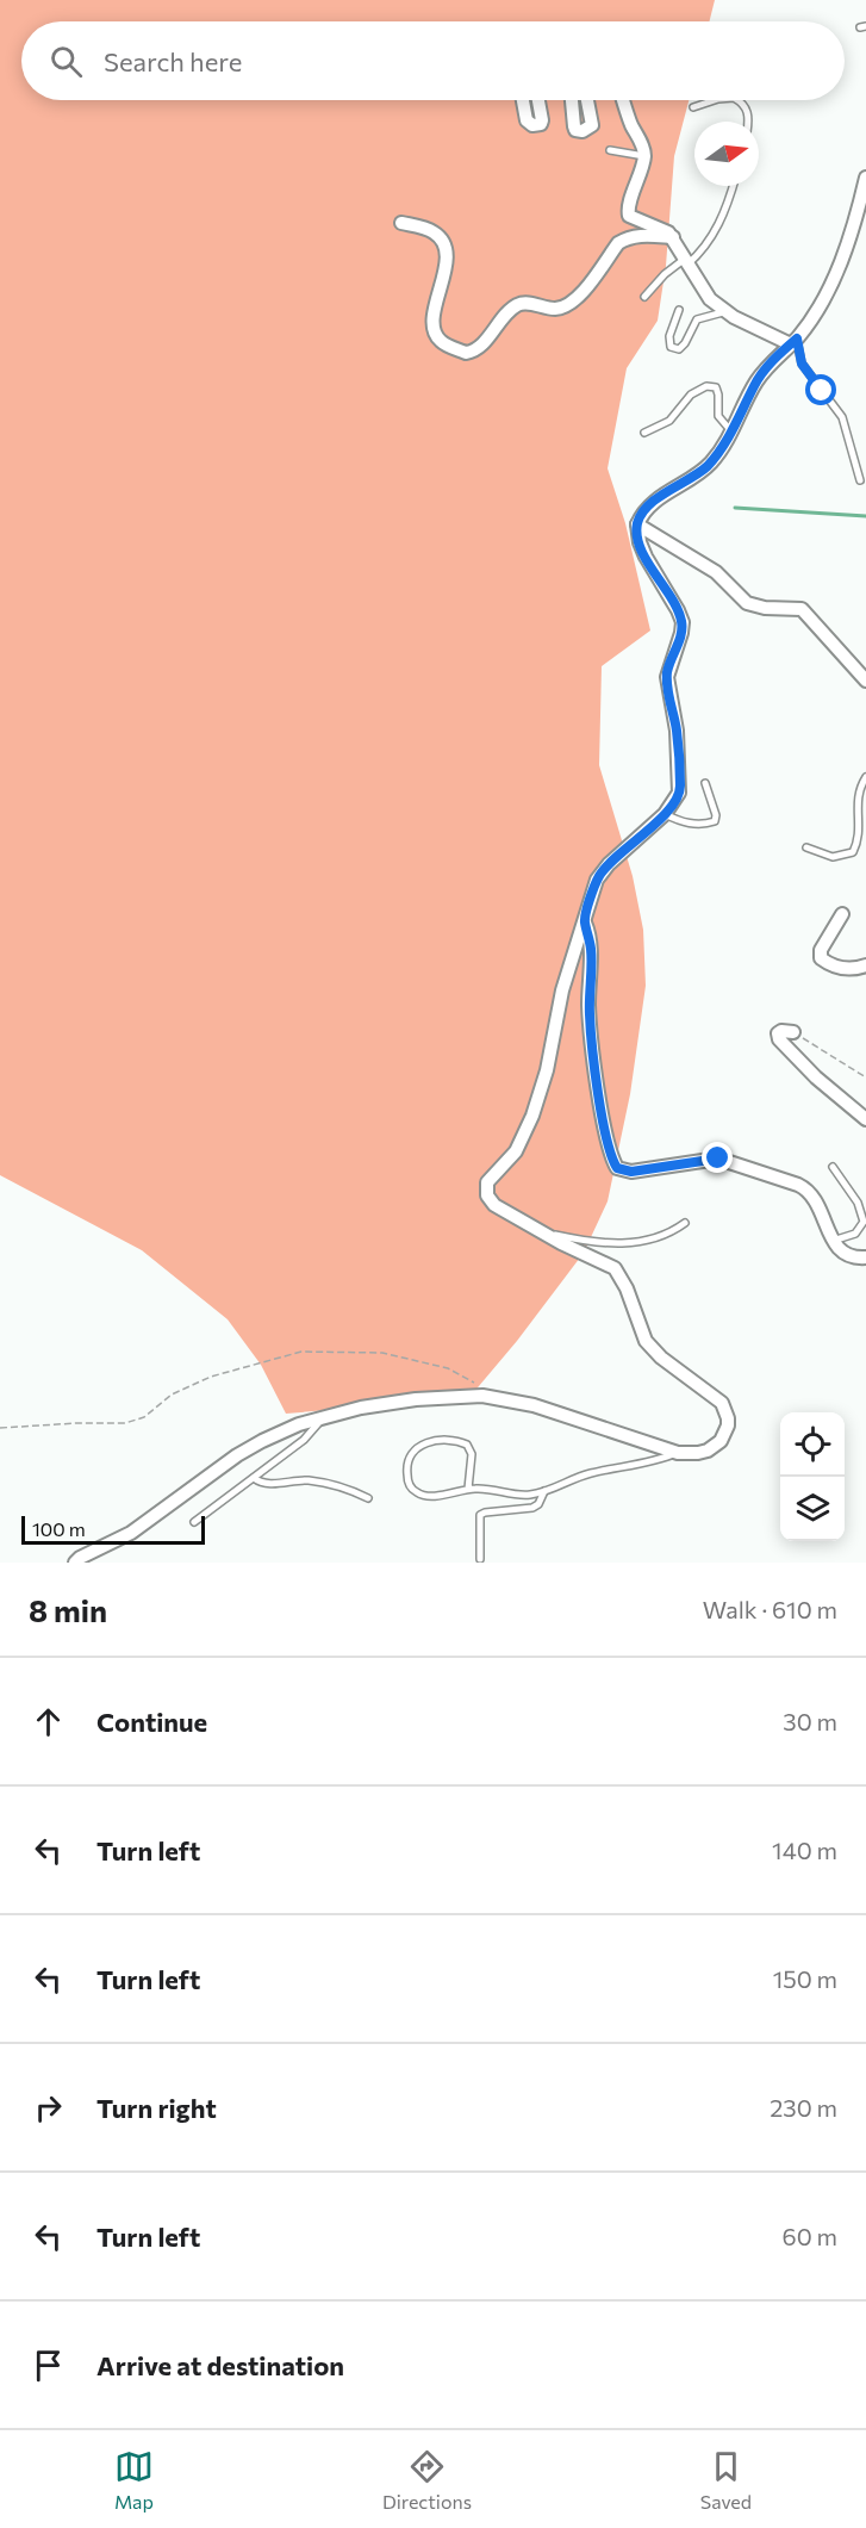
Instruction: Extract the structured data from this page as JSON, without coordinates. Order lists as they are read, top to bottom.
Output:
{
  "scale_bar": "100 m",
  "north": "right",
  "page": {
    "search": "Search here",
    "scale": "100 m",
    "heading": ["8 min", "Walk · 610 m"],
    "list": [
      ["Continue", "30 m"],
      ["Turn left", "140 m"],
      ["Turn left", "150 m"],
      ["Turn right", "230 m"],
      ["Turn left", "60 m"],
      "Arrive at destination"
    ],
    "nav": ["Map", "Directions", "Saved"]
  }
}
